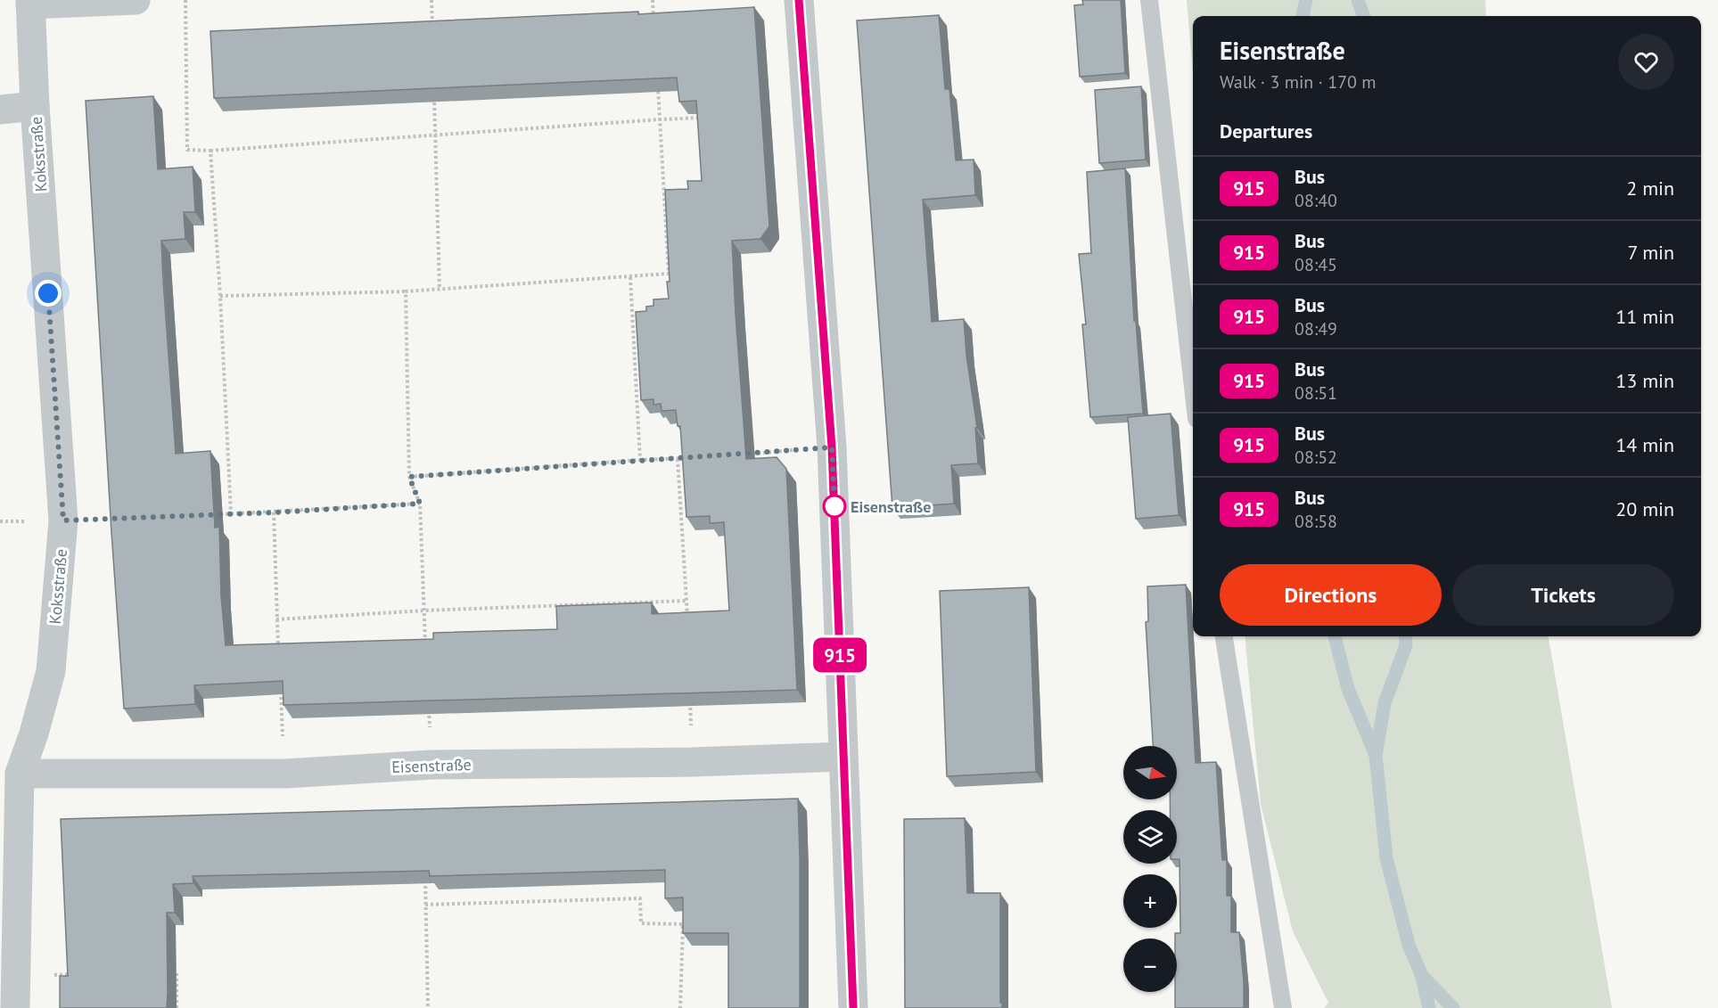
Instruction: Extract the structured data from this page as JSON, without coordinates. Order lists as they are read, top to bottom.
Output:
{
  "streets": {
    "street": ["Koksstraße", "Eisenstraße"]
  },
  "crossings": [
    ["Koksstraße", "Eisenstraße"]
  ],
  "places": ["Eisenstraße"],
  "lines": ["bus line 915"],
  "north": "right",
  "page": {
    "on_map": "915",
    "heading": [
      ["Eisenstraße", "Walk · 3 min · 170 m"],
      "Departures"
    ],
    "list": [
      {
        "mark": "915",
        "name": "Bus",
        "note": "08:40",
        "value": "2 min"
      },
      {
        "mark": "915",
        "name": "Bus",
        "note": "08:45",
        "value": "7 min"
      },
      {
        "mark": "915",
        "name": "Bus",
        "note": "08:49",
        "value": "11 min"
      },
      {
        "mark": "915",
        "name": "Bus",
        "note": "08:51",
        "value": "13 min"
      },
      {
        "mark": "915",
        "name": "Bus",
        "note": "08:52",
        "value": "14 min"
      },
      {
        "mark": "915",
        "name": "Bus",
        "note": "08:58",
        "value": "20 min"
      }
    ],
    "buttons": ["Directions", "Tickets"],
    "map_buttons": ["+", "−"]
  }
}
